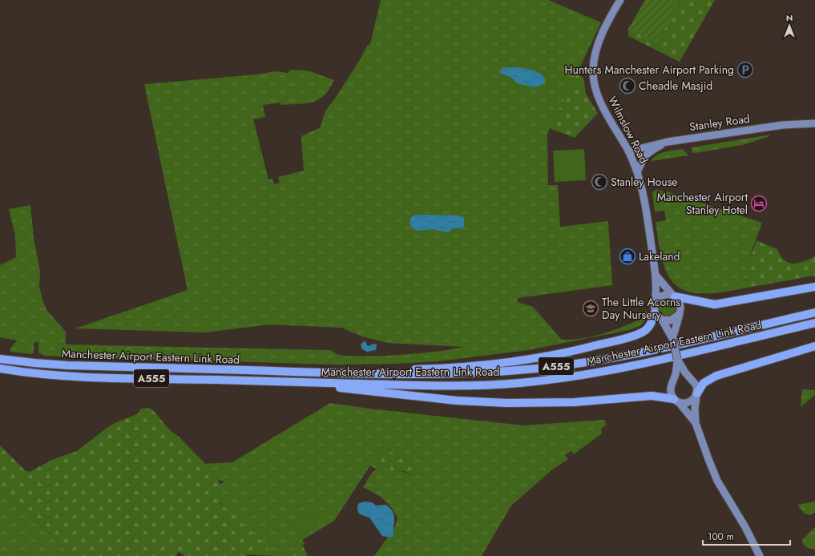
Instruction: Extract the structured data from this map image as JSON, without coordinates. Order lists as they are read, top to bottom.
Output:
{
  "streets": {
    "highway": ["Manchester Airport Eastern Link Road", "A555"],
    "main road": ["Stanley Road", "Wilmslow Road"]
  },
  "crossings": [
    ["Stanley Road", "Wilmslow Road"]
  ],
  "places": {
    "parking": ["Hunters Manchester Airport Parking"],
    "mosque": ["Cheadle Masjid", "Stanley House"],
    "hotel": ["Manchester Airport Stanley Hotel"],
    "shop": ["Lakeland"],
    "school or university": ["The Little Acorns Day Nursery"]
  },
  "scale_bar": "100 m",
  "north": "top"
}
